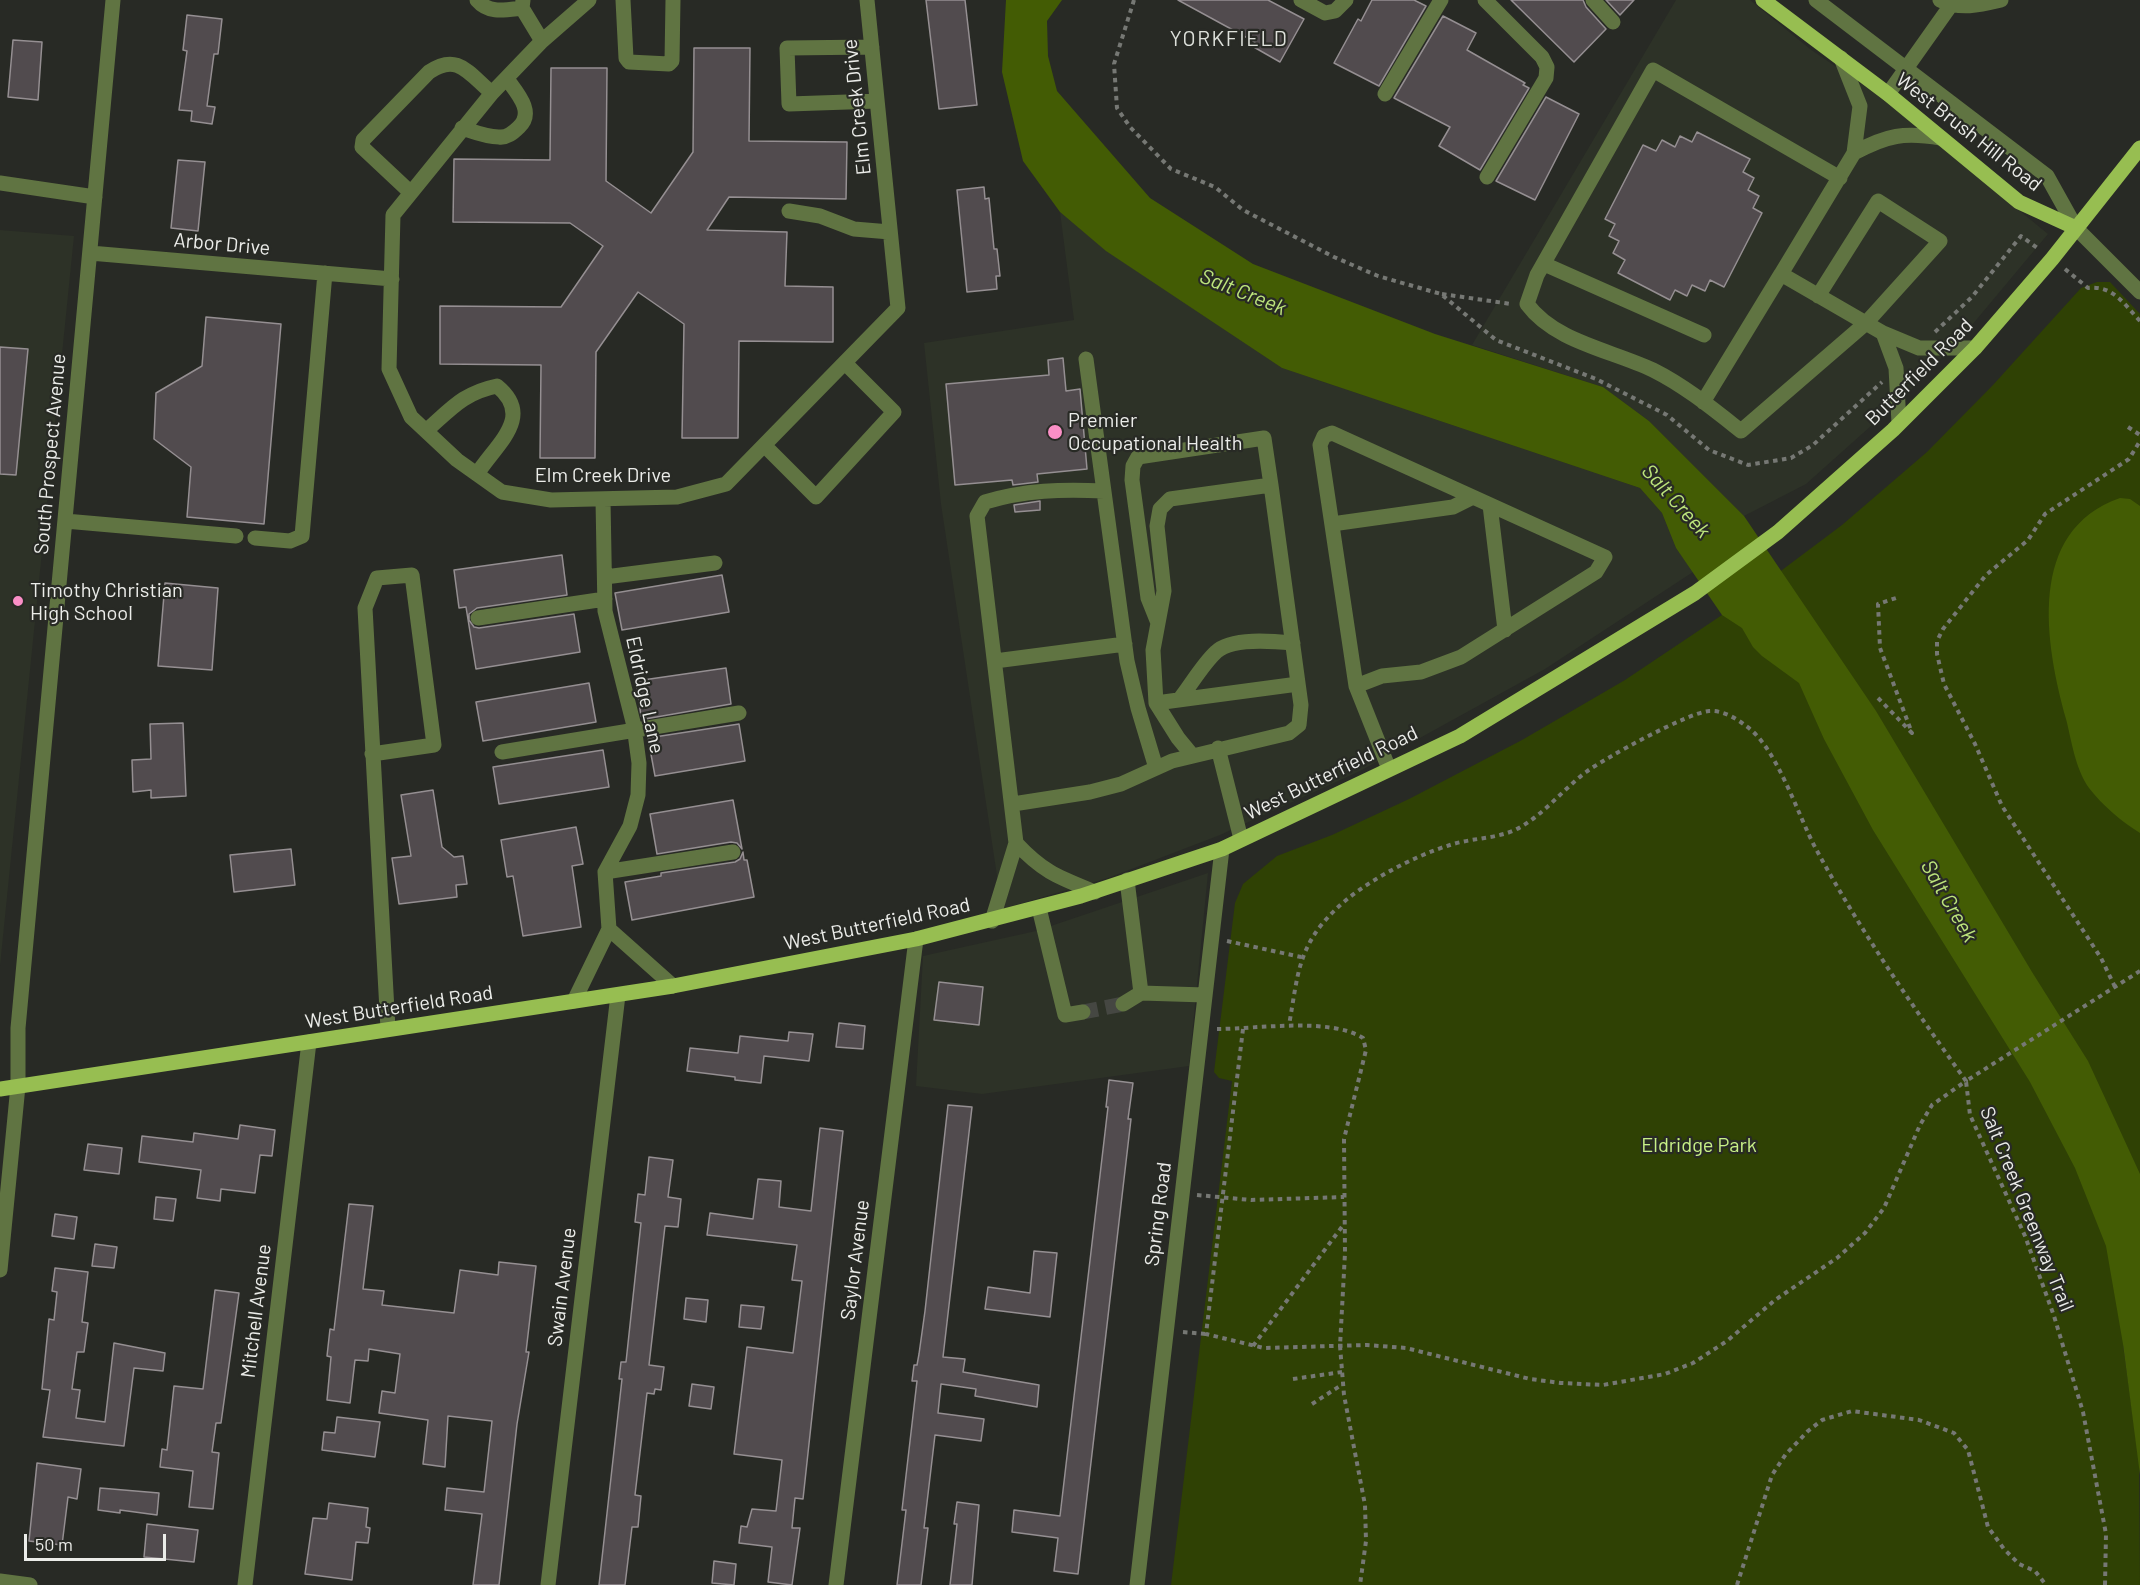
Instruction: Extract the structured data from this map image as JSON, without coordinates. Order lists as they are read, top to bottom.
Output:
{
  "streets": {
    "main road": ["West Brush Hill Road", "Butterfield Road", "West Butterfield Road"],
    "street": [
      "Elm Creek Drive",
      "Arbor Drive",
      "South Prospect Avenue",
      "Eldridge Lane",
      "Spring Road",
      "Saylor Avenue",
      "Swain Avenue",
      "Mitchell Avenue"
    ],
    "path": ["Salt Creek Greenway Trail"]
  },
  "crossings": [
    ["Elm Creek Drive", "Arbor Drive"],
    ["Elm Creek Drive", "Eldridge Lane"],
    ["West Brush Hill Road", "Butterfield Road"],
    ["Arbor Drive", "South Prospect Avenue"],
    ["Butterfield Road", "West Butterfield Road"],
    ["South Prospect Avenue", "West Butterfield Road"],
    ["West Butterfield Road", "Spring Road"],
    ["West Butterfield Road", "Saylor Avenue"],
    ["West Butterfield Road", "Swain Avenue"],
    ["West Butterfield Road", "Mitchell Avenue"]
  ],
  "districts": ["YORKFIELD"],
  "water": ["Salt Creek"],
  "parks": ["Eldridge Park"],
  "places": ["Premier Occupational Health", "Timothy Christian High School"],
  "scale_bar": "50 m"
}
